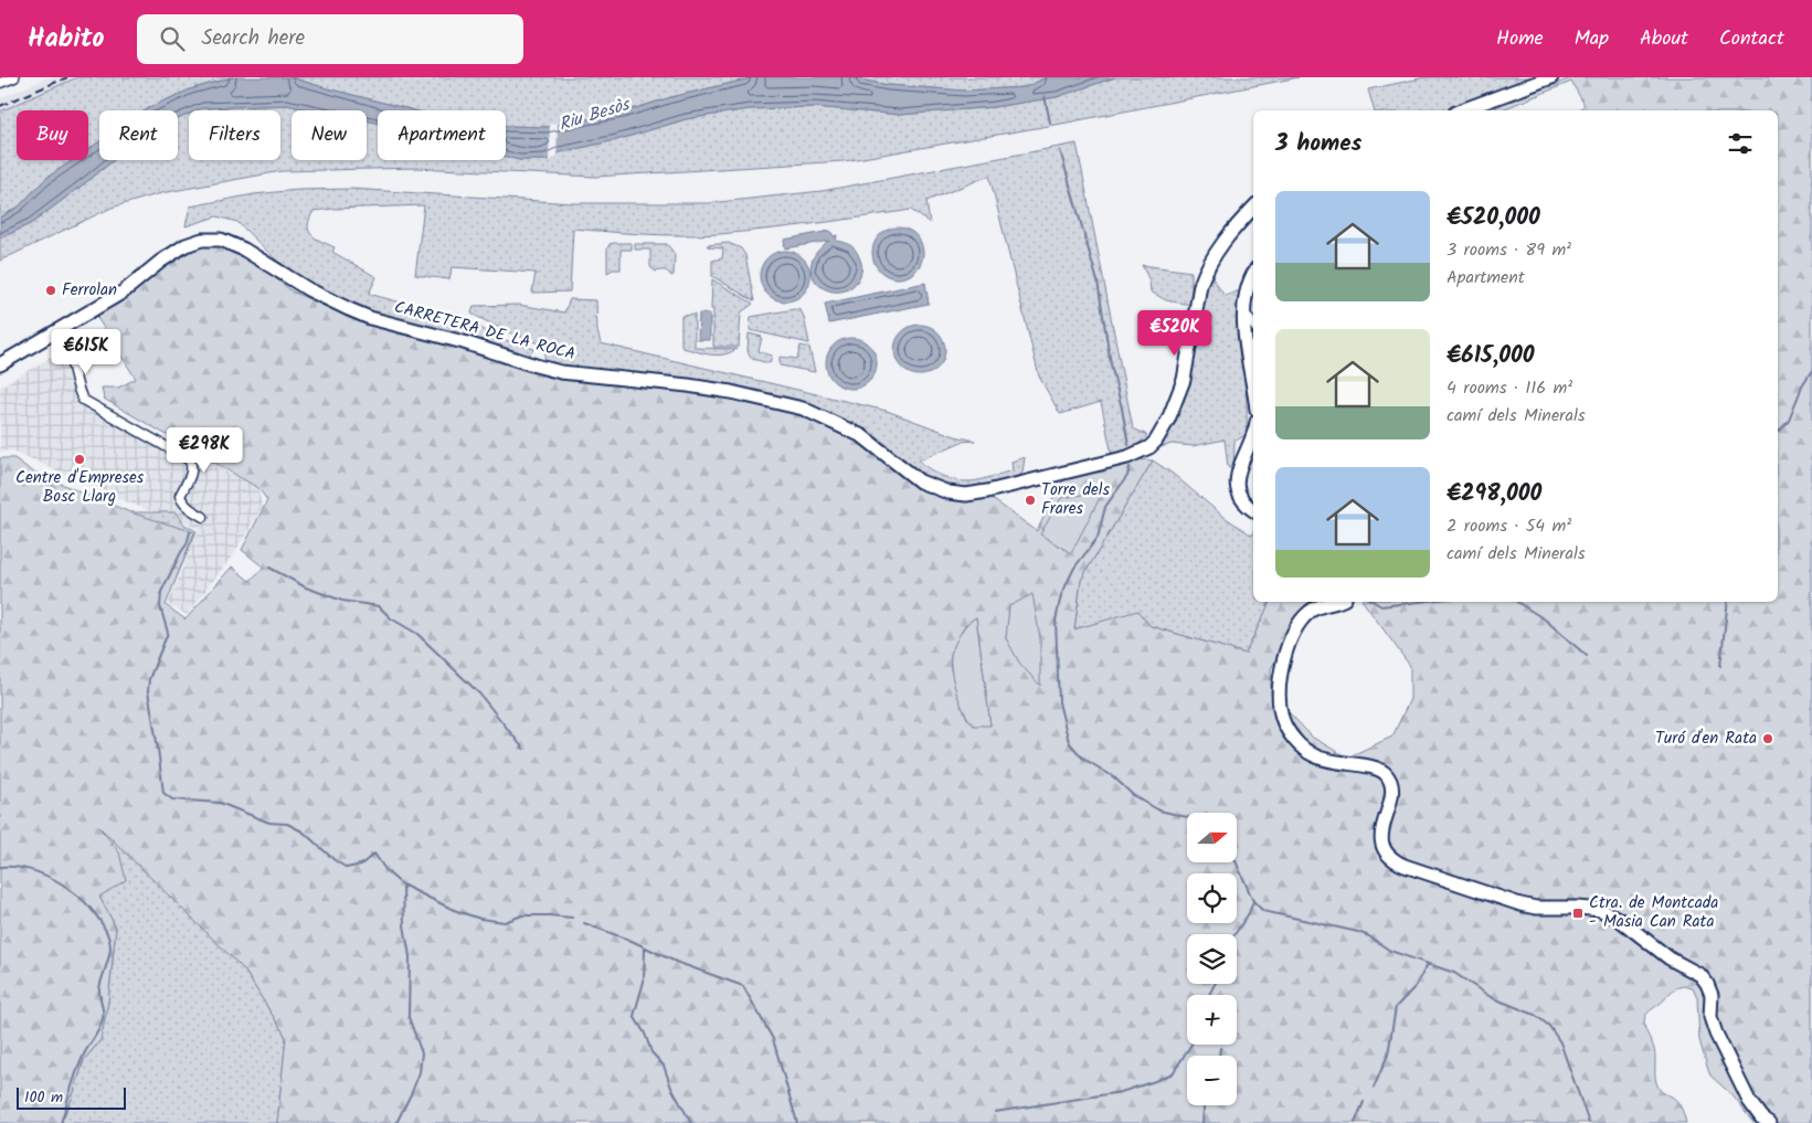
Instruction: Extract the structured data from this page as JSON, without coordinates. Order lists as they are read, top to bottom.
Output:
{
  "streets": {
    "street": ["CARRETERA DE LA ROCA"]
  },
  "water": ["Riu Besòs"],
  "places": {
    "other": [
      "Ferrolan",
      "Centre d'Empreses Bosc Llarg",
      "Torre dels Frares",
      "Turó d'en Rata"
    ],
    "transit": ["Ctra. de Montcada - Masia Can Rata"]
  },
  "scale_bar": "100 m",
  "north": "right",
  "page": {
    "header": "Habito",
    "search": "Search here",
    "nav": [
      "Home",
      "Map",
      "About",
      "Contact"
    ],
    "chip": [
      "Buy",
      "Rent",
      "Filters",
      "New",
      "Apartment"
    ],
    "heading": "3 homes",
    "list": [
      {
        "name": "€520,000",
        "note": "3 rooms · 89 m² · Apartment"
      },
      {
        "name": "€615,000",
        "note": "4 rooms · 116 m² · camí dels Minerals"
      },
      {
        "name": "€298,000",
        "note": "2 rooms · 54 m² · camí dels Minerals"
      }
    ],
    "price": ["€520K", "€615K", "€298K"],
    "map_buttons": ["+", "−"],
    "scale": "100 m"
  }
}
